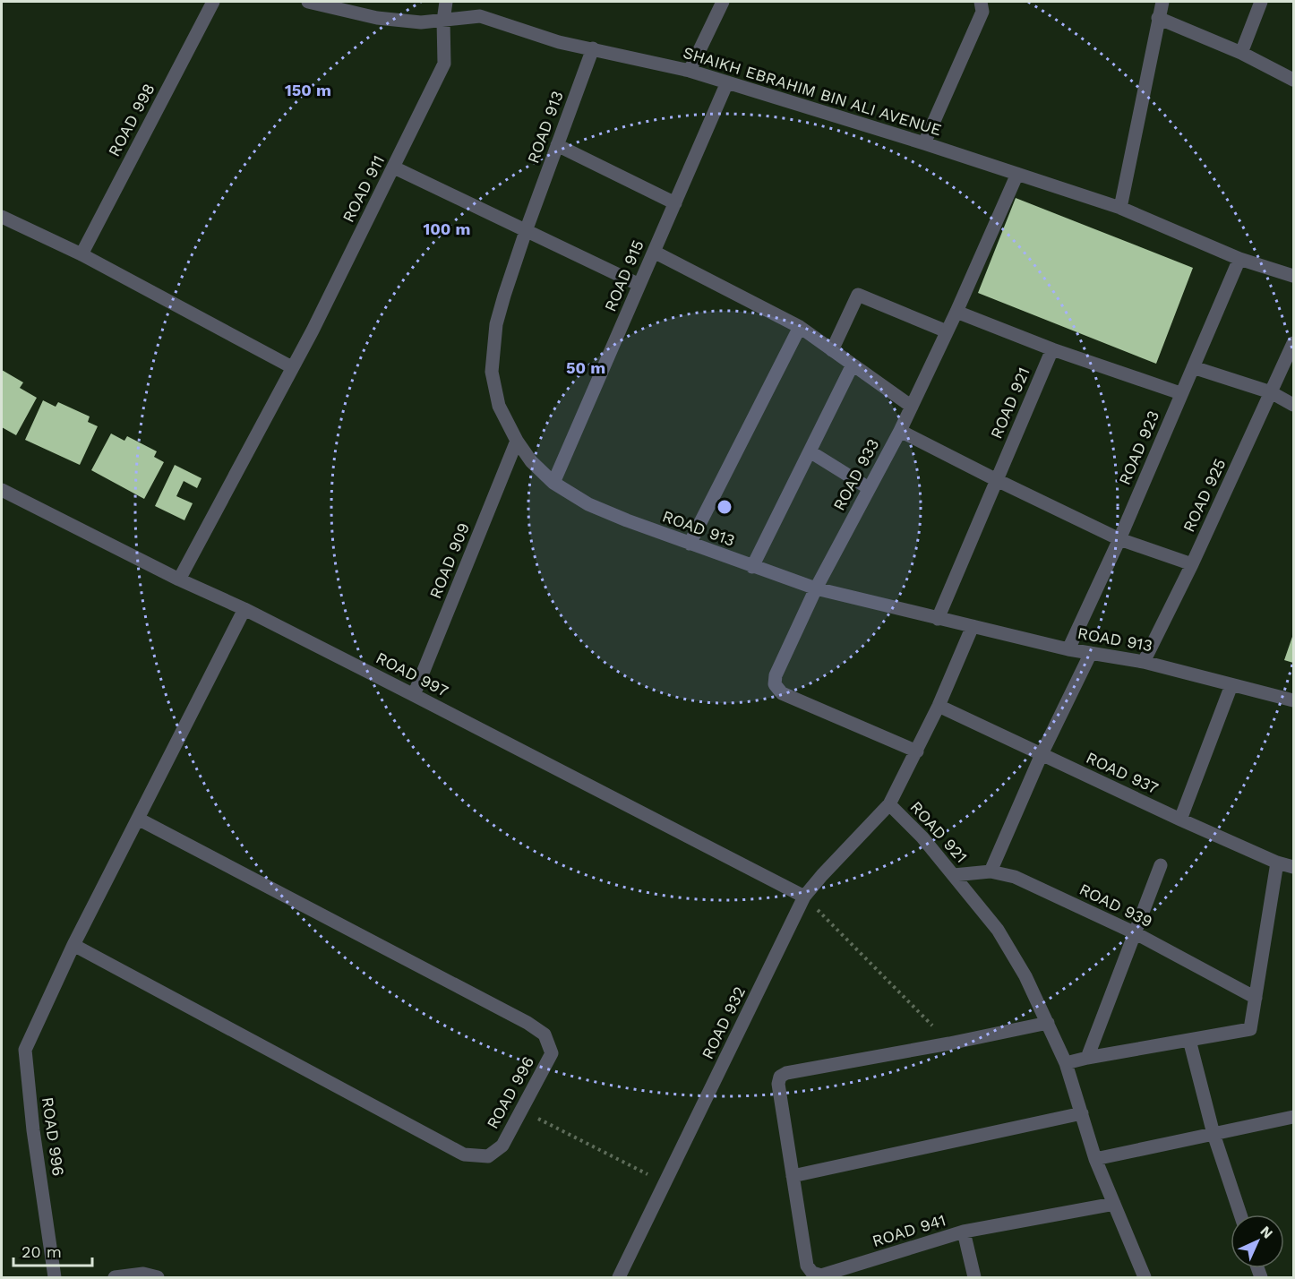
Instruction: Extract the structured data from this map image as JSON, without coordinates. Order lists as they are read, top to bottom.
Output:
{
  "streets": {
    "street": [
      "SHAIKH EBRAHIM BIN ALI AVENUE",
      "ROAD 998",
      "ROAD 913",
      "ROAD 911",
      "ROAD 915",
      "ROAD 921",
      "ROAD 923",
      "ROAD 933",
      "ROAD 925",
      "ROAD 909",
      "ROAD 997",
      "ROAD 937",
      "ROAD 939",
      "ROAD 932",
      "ROAD 996",
      "ROAD 941"
    ]
  },
  "crossings": [
    ["SHAIKH EBRAHIM BIN ALI AVENUE", "ROAD 913"],
    ["SHAIKH EBRAHIM BIN ALI AVENUE", "ROAD 911"],
    ["SHAIKH EBRAHIM BIN ALI AVENUE", "ROAD 915"],
    ["SHAIKH EBRAHIM BIN ALI AVENUE", "ROAD 923"],
    ["ROAD 913", "ROAD 915"],
    ["ROAD 913", "ROAD 921"],
    ["ROAD 913", "ROAD 923"],
    ["ROAD 913", "ROAD 933"],
    ["ROAD 913", "ROAD 925"],
    ["ROAD 913", "ROAD 909"],
    ["ROAD 921", "ROAD 933"],
    ["ROAD 921", "ROAD 937"],
    ["ROAD 921", "ROAD 939"],
    ["ROAD 921", "ROAD 932"],
    ["ROAD 921", "ROAD 941"],
    ["ROAD 923", "ROAD 933"],
    ["ROAD 933", "ROAD 925"],
    ["ROAD 909", "ROAD 997"],
    ["ROAD 997", "ROAD 932"],
    ["ROAD 997", "ROAD 996"]
  ],
  "scale_bar": "20 m",
  "north": "top right",
  "rings": ["150 m", "100 m", "50 m"]
}
